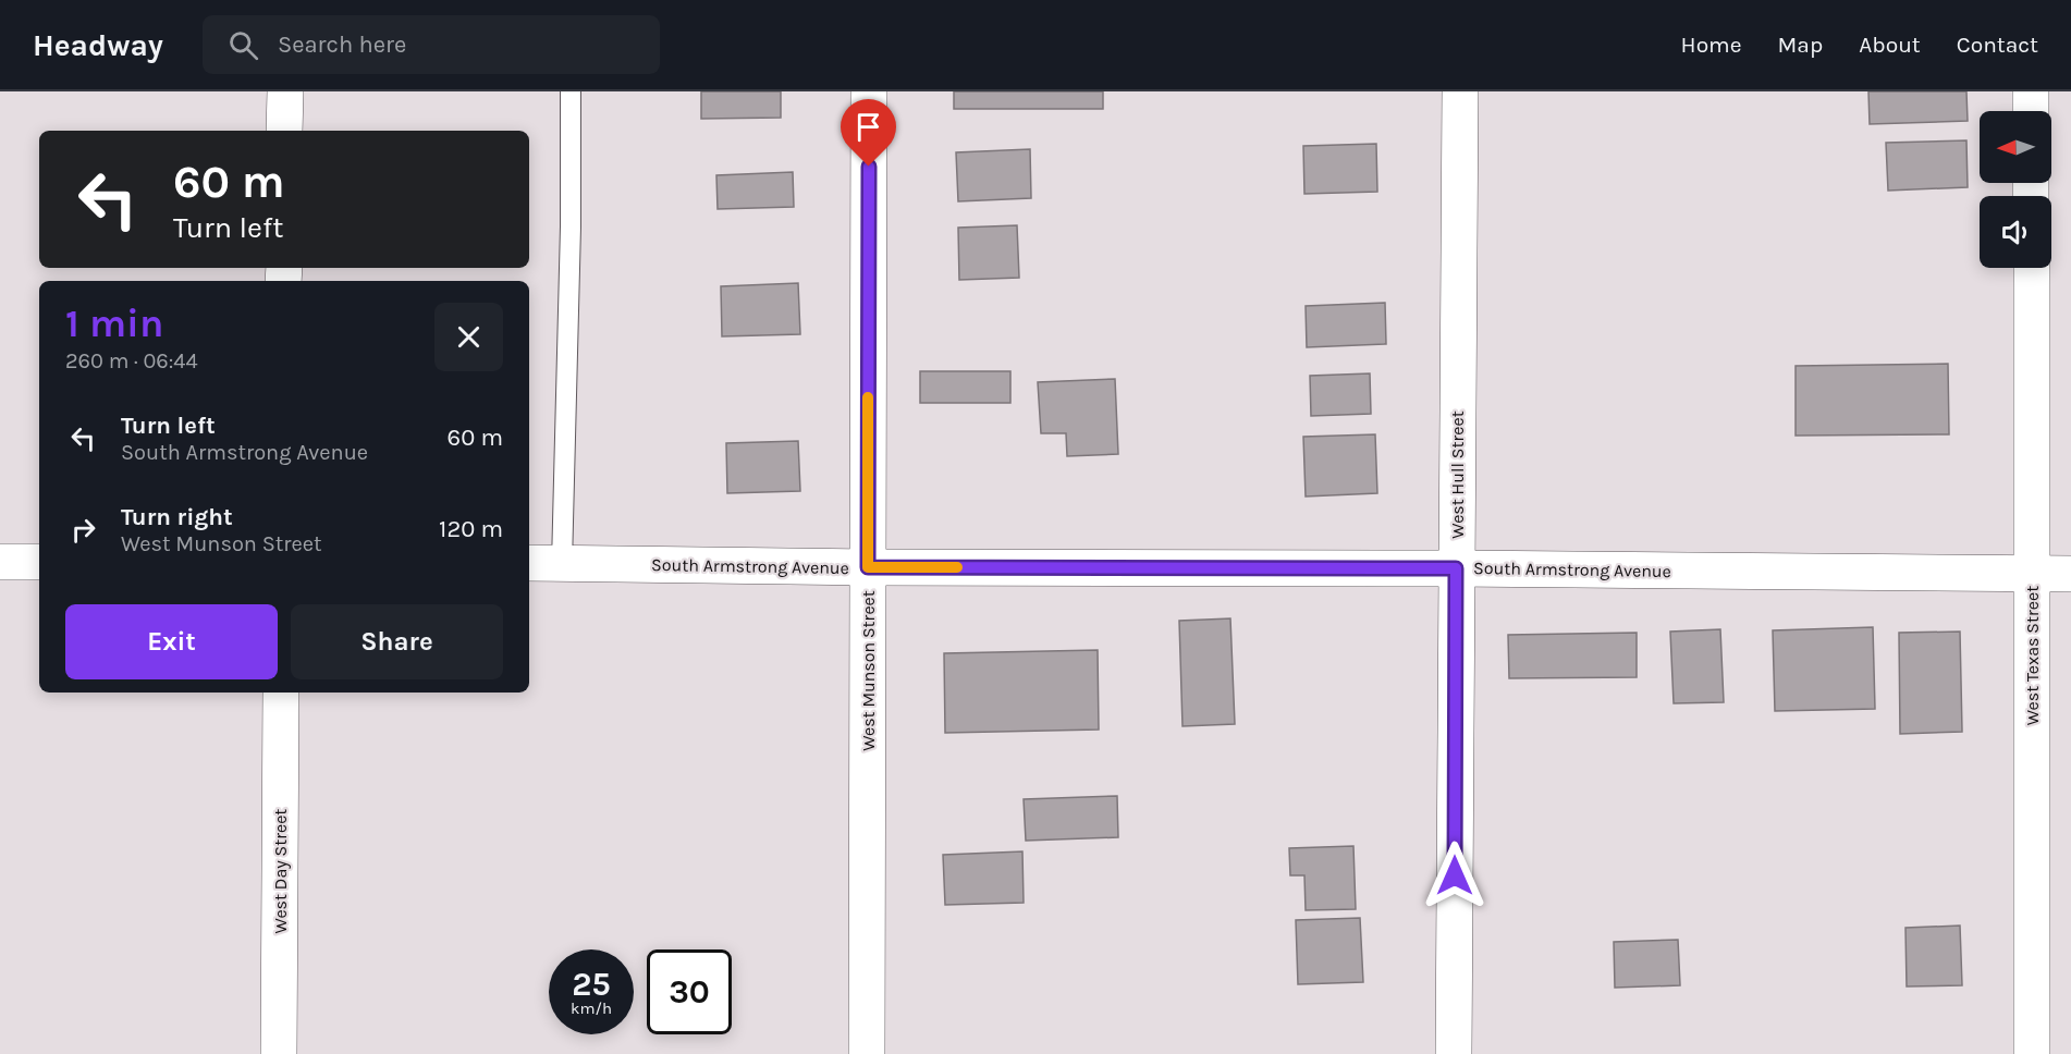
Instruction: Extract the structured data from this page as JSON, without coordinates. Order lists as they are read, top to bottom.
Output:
{
  "streets": {
    "street": [
      "West Hull Street",
      "South Armstrong Avenue",
      "West Texas Street",
      "West Munson Street",
      "West Day Street"
    ]
  },
  "crossings": [
    ["West Hull Street", "South Armstrong Avenue"],
    ["South Armstrong Avenue", "West Texas Street"],
    ["South Armstrong Avenue", "West Munson Street"]
  ],
  "north": "left",
  "page": {
    "header": "Headway",
    "search": "Search here",
    "nav": [
      "Home",
      "Map",
      "About",
      "Contact"
    ],
    "turn": ["60 m", "Turn left"],
    "heading": ["1 min", "260 m · 06:44"],
    "list": [
      {
        "name": "Turn left",
        "note": "South Armstrong Avenue",
        "value": "60 m"
      },
      {
        "name": "Turn right",
        "note": "West Munson Street",
        "value": "120 m"
      }
    ],
    "buttons": ["Exit", "Share"],
    "speed": "25 km/h",
    "limit": "30"
  }
}
